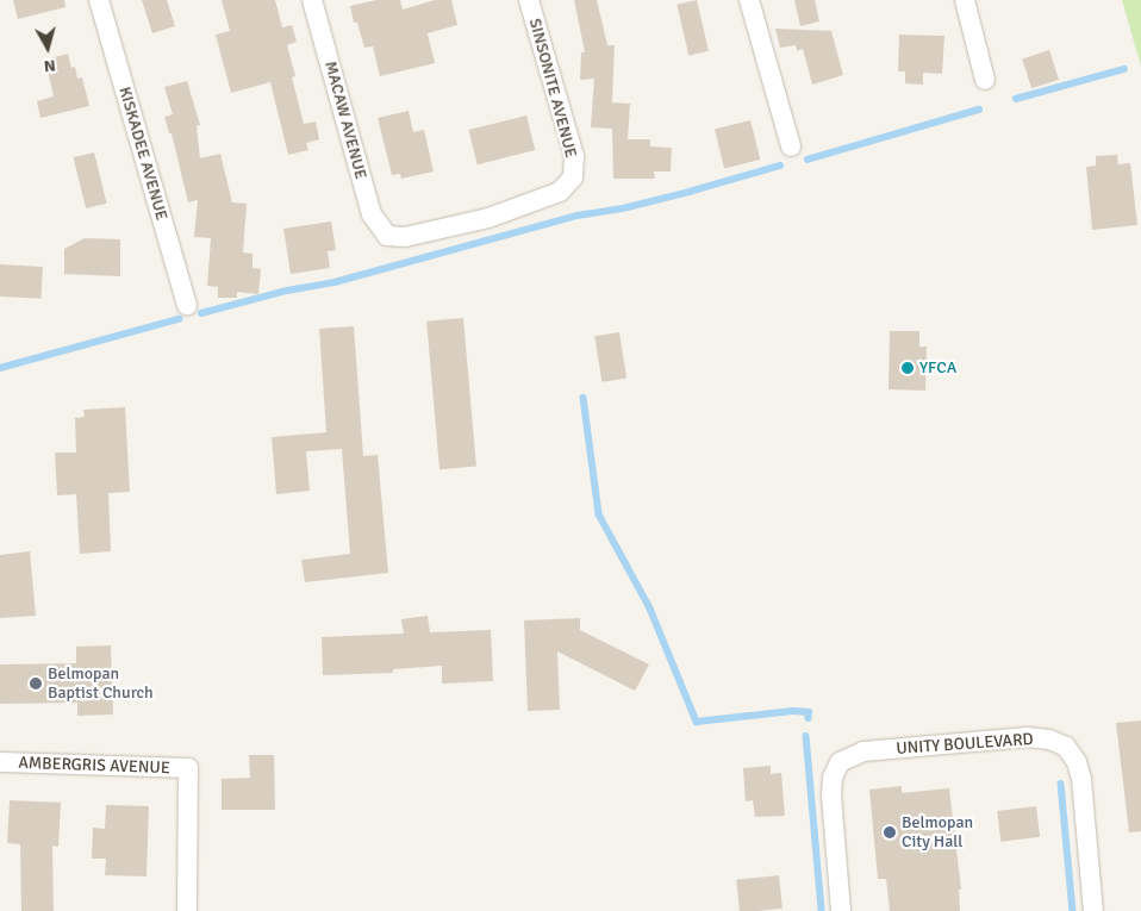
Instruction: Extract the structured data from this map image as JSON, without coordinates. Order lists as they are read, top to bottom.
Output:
{
  "streets": {
    "street": [
      "SINSONITE AVENUE",
      "MACAW AVENUE",
      "KISKADEE AVENUE",
      "UNITY BOULEVARD",
      "AMBERGRIS AVENUE"
    ]
  },
  "crossings": [
    ["SINSONITE AVENUE", "MACAW AVENUE"]
  ],
  "places": ["YFCA", "Belmopan Baptist Church", "Belmopan City Hall"],
  "north": "bottom"
}
